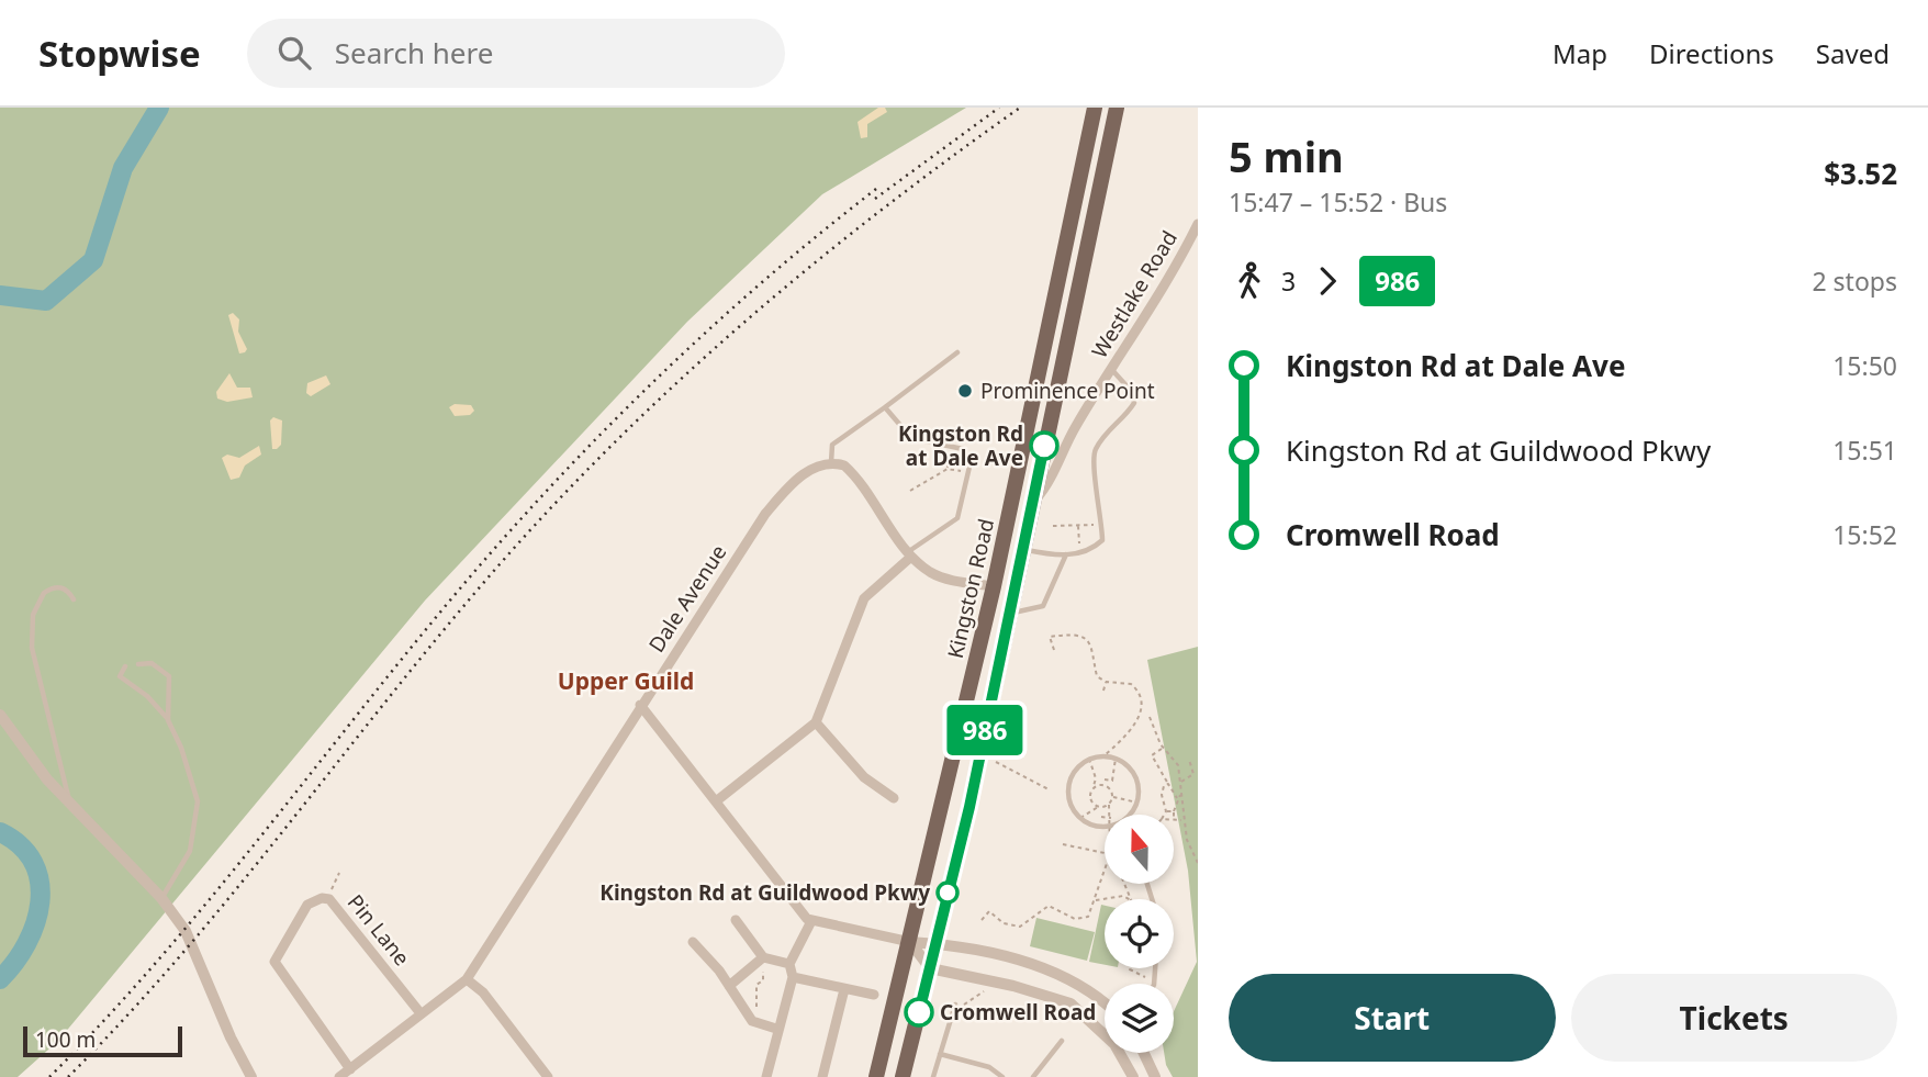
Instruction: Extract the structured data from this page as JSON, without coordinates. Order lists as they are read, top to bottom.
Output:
{
  "streets": {
    "main road": ["Kingston Road"],
    "street": ["Westlake Road", "Dale Avenue", "Pin Lane"]
  },
  "crossings": [
    ["Westlake Road", "Kingston Road"],
    ["Dale Avenue", "Pin Lane"]
  ],
  "districts": ["Upper Guild"],
  "places": [
    "Prominence Point",
    "Kingston Rd at Dale Ave",
    "Kingston Rd at Guildwood Pkwy",
    "Cromwell Road"
  ],
  "lines": ["bus line 986"],
  "scale_bar": "100 m",
  "north": "top",
  "page": {
    "header": "Stopwise",
    "search": "Search here",
    "nav": ["Map", "Directions", "Saved"],
    "on_map": "986",
    "heading": ["5 min", "15:47 – 15:52 · Bus", "$3.52"],
    "legs": ["3", "986", "2 stops"],
    "list": [
      {
        "name": "Kingston Rd at Dale Ave",
        "value": "15:50"
      },
      {
        "name": "Kingston Rd at Guildwood Pkwy",
        "value": "15:51"
      },
      {
        "name": "Cromwell Road",
        "value": "15:52"
      }
    ],
    "buttons": ["Start", "Tickets"],
    "scale": "100 m"
  }
}
